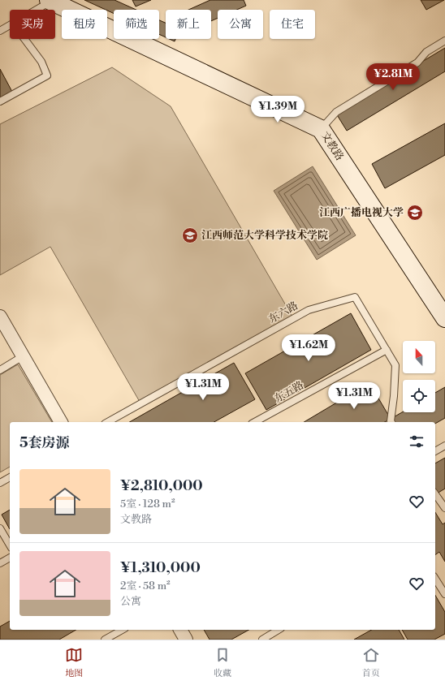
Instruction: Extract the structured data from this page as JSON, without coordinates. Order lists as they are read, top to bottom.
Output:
{
  "streets": {
    "street": ["文教路"],
    "lane": ["东六路", "东五路"]
  },
  "crossings": [
    ["东六路", "东五路"]
  ],
  "places": {
    "school or university": ["江西广播电视大学", "江西师范大学科学技术学院"]
  },
  "north": "top",
  "page": {
    "chip": [
      "买房",
      "租房",
      "筛选",
      "新上",
      "公寓",
      "住宅"
    ],
    "price": [
      "¥2.81M",
      "¥1.39M",
      "¥1.62M",
      "¥1.31M",
      "¥1.31M"
    ],
    "heading": "5套房源",
    "list": [
      {
        "name": "¥2,810,000",
        "note": "5室 · 128 m² · 文教路"
      },
      {
        "name": "¥1,310,000",
        "note": "2室 · 58 m² · 公寓"
      }
    ],
    "tabs": ["地图", "收藏", "首页"]
  }
}
